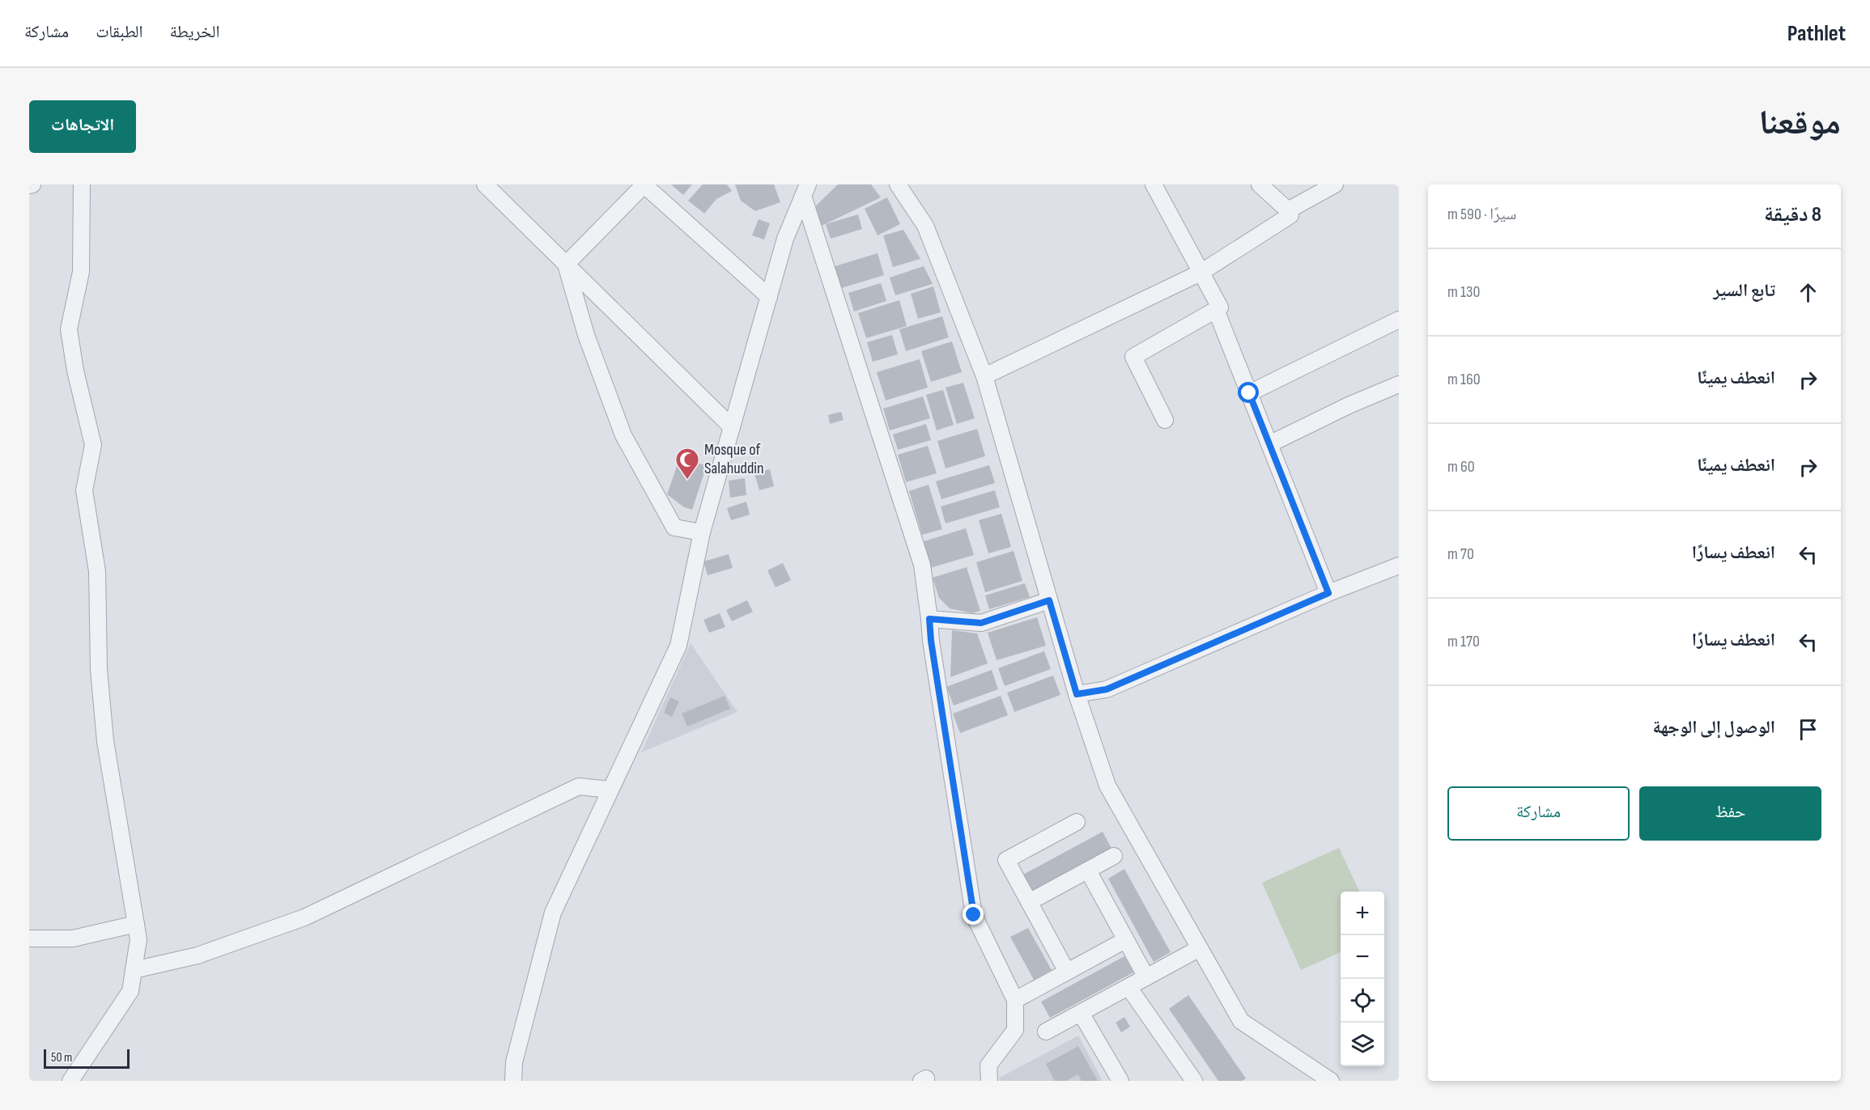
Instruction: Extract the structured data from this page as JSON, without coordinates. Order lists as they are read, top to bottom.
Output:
{
  "places": {
    "mosque": ["Mosque of Salahuddin"]
  },
  "scale_bar": "50 m",
  "page": {
    "header": "Pathlet",
    "nav": ["الخريطة", "الطبقات", "مشاركة"],
    "title": "موقعنا",
    "buttons": [
      "الاتجاهات",
      ["حفظ", "مشاركة"]
    ],
    "heading": ["8 دقيقة", "سيرًا · 590 m"],
    "list": [
      ["تابع السير", "130 m"],
      ["انعطف يمينًا", "160 m"],
      ["انعطف يمينًا", "60 m"],
      ["انعطف يسارًا", "70 m"],
      ["انعطف يسارًا", "170 m"],
      "الوصول إلى الوجهة"
    ],
    "map_buttons": ["+", "−"],
    "scale": "50 m"
  }
}
